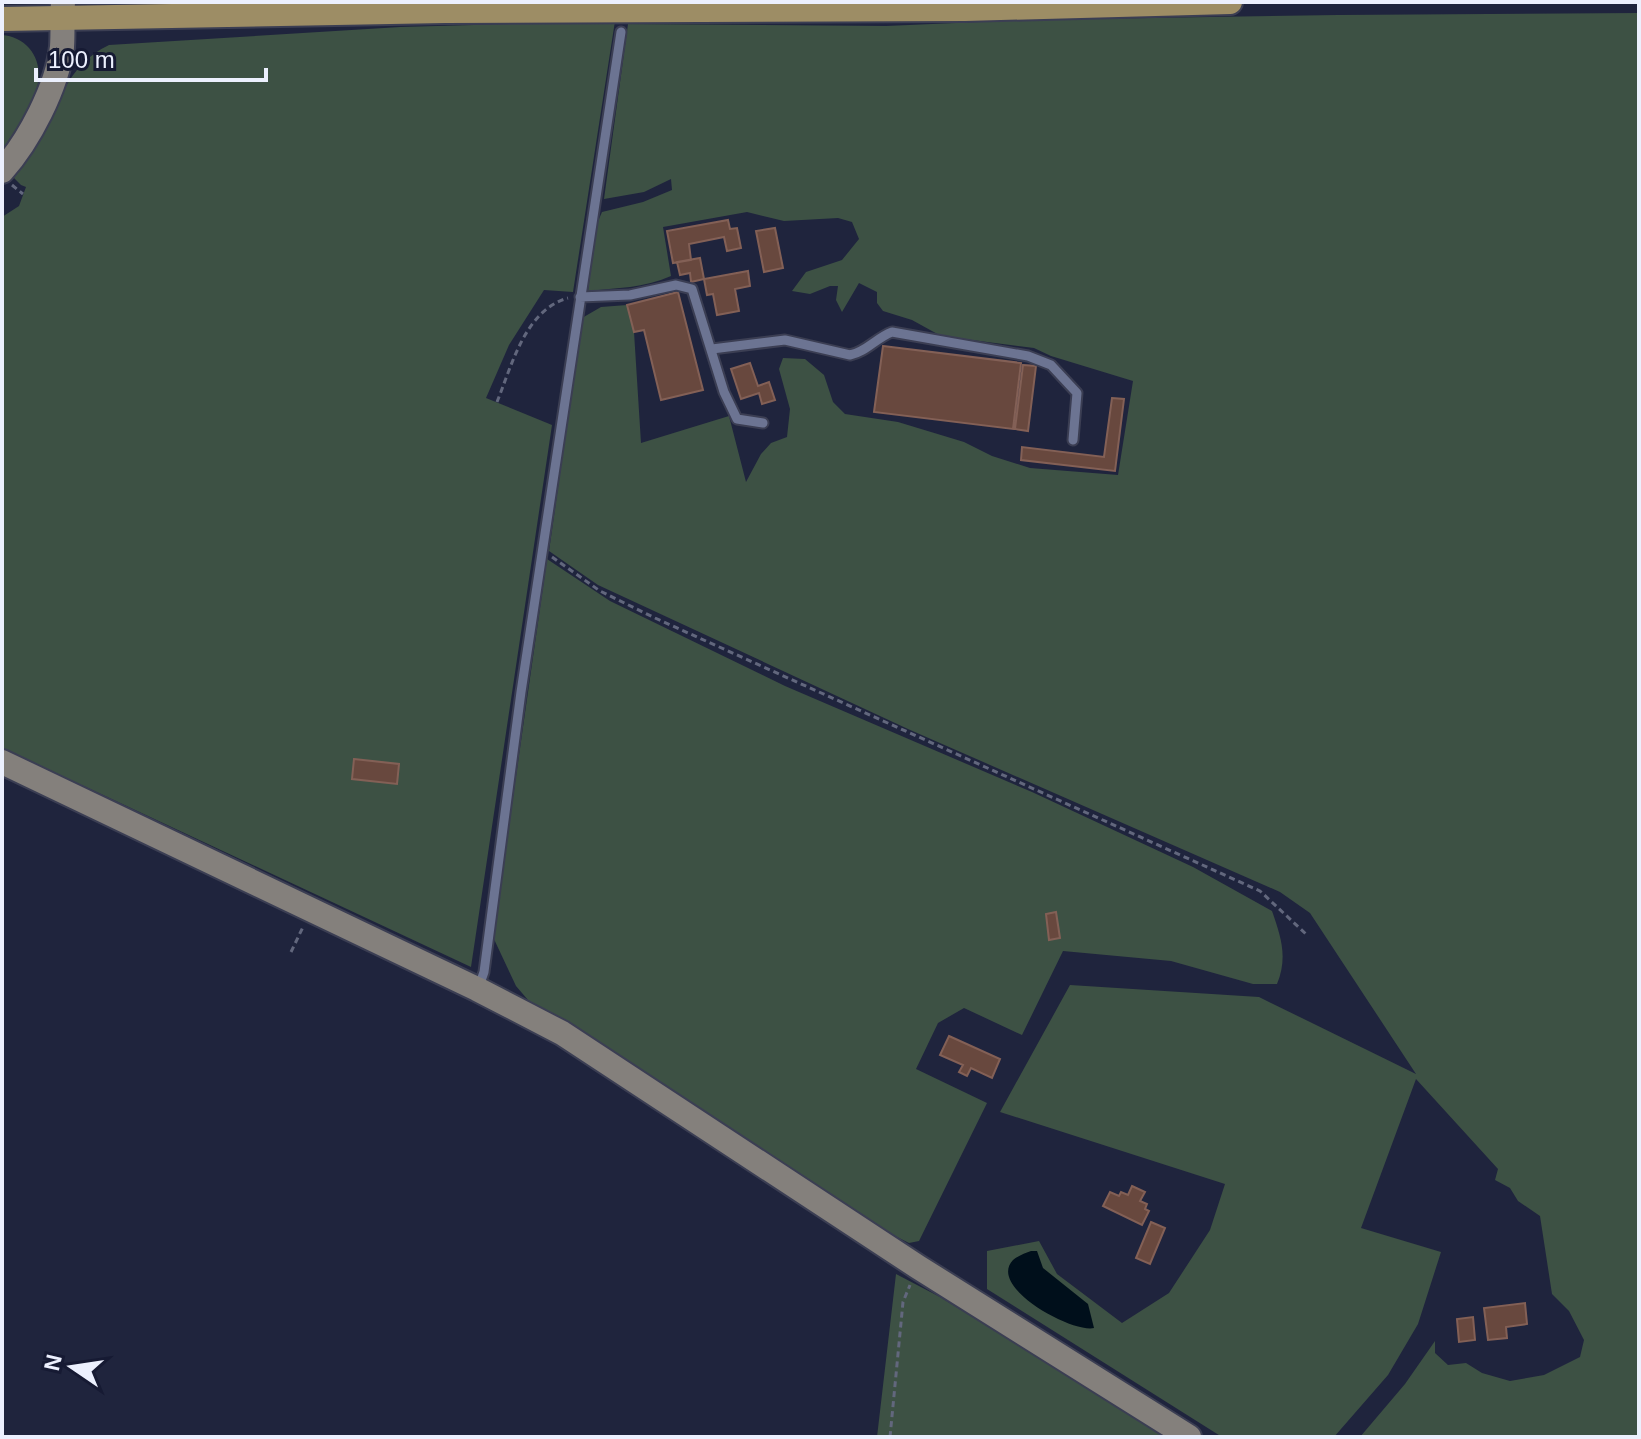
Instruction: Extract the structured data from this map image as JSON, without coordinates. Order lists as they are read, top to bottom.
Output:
{
  "scale_bar": "100 m",
  "north": "left"
}
